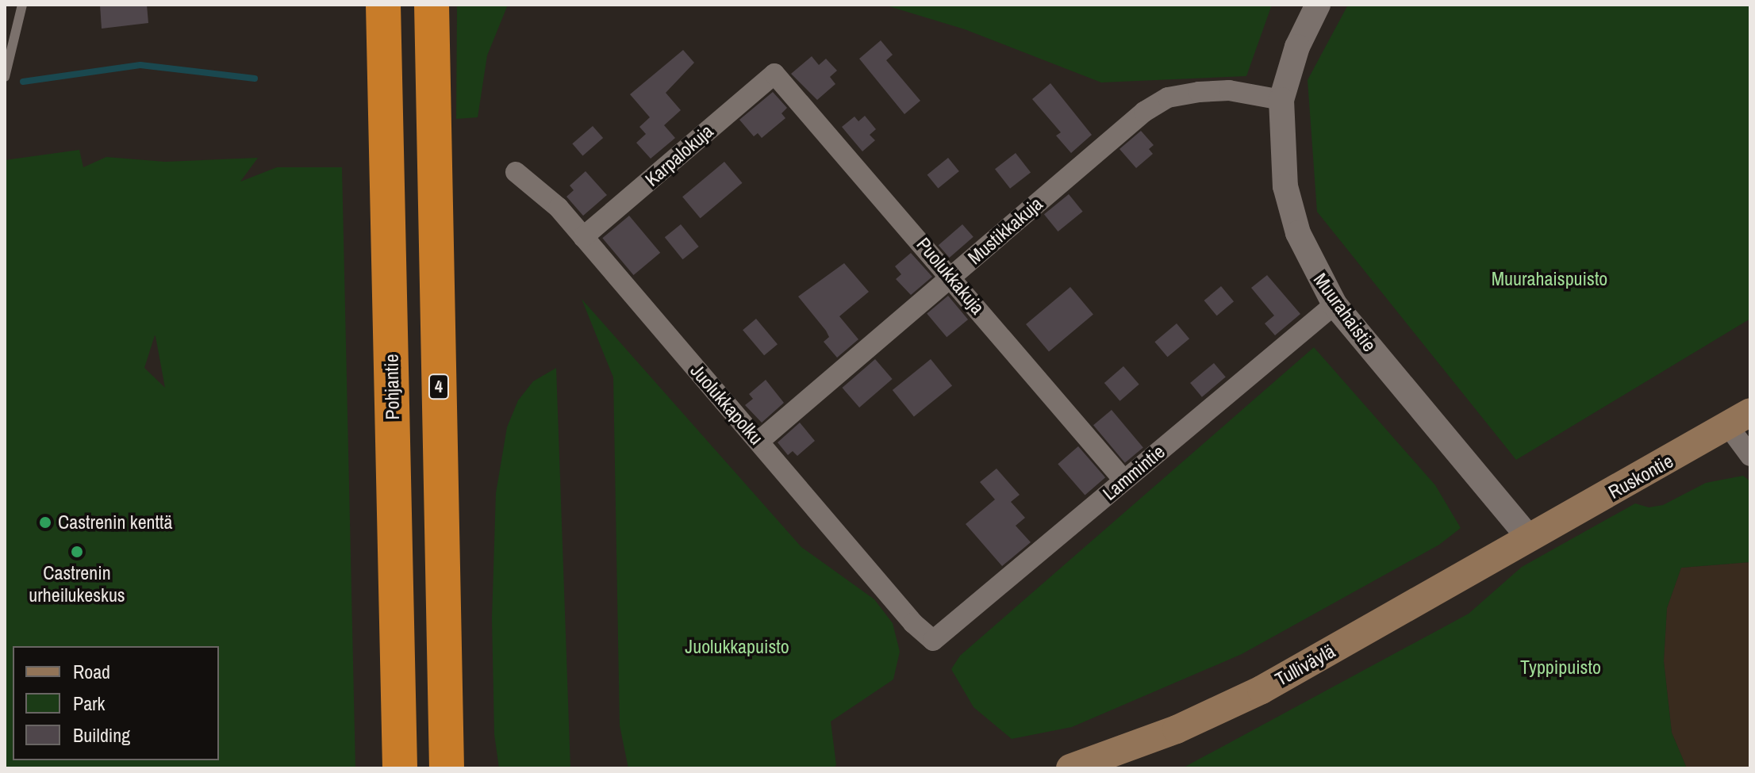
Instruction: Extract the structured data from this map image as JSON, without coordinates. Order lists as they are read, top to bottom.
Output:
{
  "streets": {
    "highway": ["Pohjantie", "4"],
    "main road": ["Ruskontie", "Tulliväylä"],
    "street": [
      "Karpalokuja",
      "Mustikkakuja",
      "Puolukkakuja",
      "Muurahaistie",
      "Juolukkapolku",
      "Lammintie"
    ]
  },
  "crossings": [
    ["Karpalokuja", "Puolukkakuja"],
    ["Karpalokuja", "Juolukkapolku"],
    ["Mustikkakuja", "Puolukkakuja"],
    ["Mustikkakuja", "Muurahaistie"],
    ["Mustikkakuja", "Juolukkapolku"],
    ["Puolukkakuja", "Lammintie"],
    ["Muurahaistie", "Lammintie"],
    ["Muurahaistie", "Ruskontie"],
    ["Muurahaistie", "Tulliväylä"],
    ["Juolukkapolku", "Lammintie"],
    ["Ruskontie", "Tulliväylä"]
  ],
  "parks": ["Muurahaispuisto", "Juolukkapuisto", "Typpipuisto"],
  "places": ["Castrenin kenttä", "Castrenin urheilukeskus"],
  "legend": ["Road", "Park", "Building"]
}
